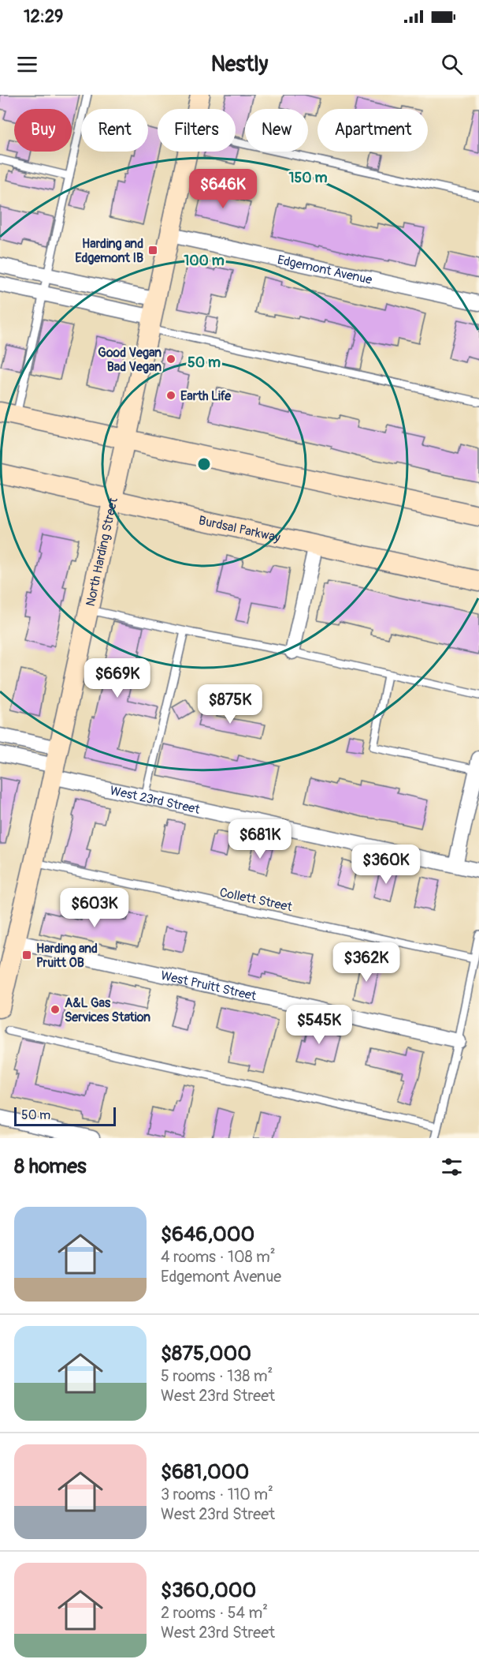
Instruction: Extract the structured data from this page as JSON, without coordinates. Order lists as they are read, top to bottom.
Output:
{
  "streets": {
    "street": [
      "Edgemont Avenue",
      "Burdsal Parkway",
      "North Harding Street",
      "West 23rd Street",
      "West Pruitt Street"
    ],
    "lane": ["Collett Street"]
  },
  "crossings": [
    ["Edgemont Avenue", "North Harding Street"],
    ["Burdsal Parkway", "North Harding Street"],
    ["North Harding Street", "West 23rd Street"],
    ["North Harding Street", "Collett Street"],
    ["North Harding Street", "West Pruitt Street"]
  ],
  "places": {
    "transit": ["Harding and Edgemont IB", "Harding and Pruitt OB"],
    "other": ["Good Vegan Bad Vegan", "Earth Life", "A&L Gas Services Station"]
  },
  "scale_bar": "50 m",
  "page": {
    "status": "12:29",
    "header": "Nestly",
    "chip": [
      "Buy",
      "Rent",
      "Filters",
      "New",
      "Apartment"
    ],
    "price": [
      "$646K",
      "$669K",
      "$875K",
      "$681K",
      "$360K",
      "$603K",
      "$362K",
      "$545K"
    ],
    "scale": "50 m",
    "heading": "8 homes",
    "list": [
      {
        "name": "$646,000",
        "note": "4 rooms · 108 m² · Edgemont Avenue"
      },
      {
        "name": "$875,000",
        "note": "5 rooms · 138 m² · West 23rd Street"
      },
      {
        "name": "$681,000",
        "note": "3 rooms · 110 m² · West 23rd Street"
      },
      {
        "name": "$360,000",
        "note": "2 rooms · 54 m² · West 23rd Street"
      }
    ]
  },
  "rings": ["150 m", "100 m", "50 m"]
}
